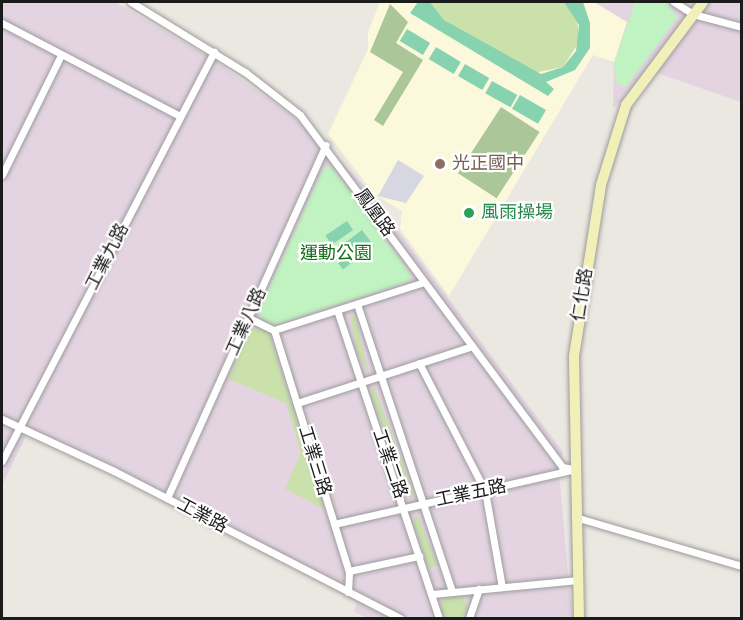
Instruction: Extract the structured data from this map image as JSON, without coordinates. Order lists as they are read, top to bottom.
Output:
{
  "streets": {
    "main road": ["仁化路"],
    "street": [
      "鳳凰路",
      "工業九路",
      "工業八路",
      "工業三路",
      "工業二路",
      "工業五路",
      "工業路"
    ]
  },
  "crossings": [
    ["鳳凰路", "工業九路"],
    ["鳳凰路", "仁化路"],
    ["鳳凰路", "工業八路"],
    ["鳳凰路", "工業五路"],
    ["工業九路", "工業路"],
    ["仁化路", "工業五路"],
    ["工業八路", "工業路"],
    ["工業三路", "工業五路"],
    ["工業三路", "工業路"],
    ["工業二路", "工業五路"]
  ],
  "parks": ["運動公園"],
  "places": ["光正國中", "風雨操場"]
}
